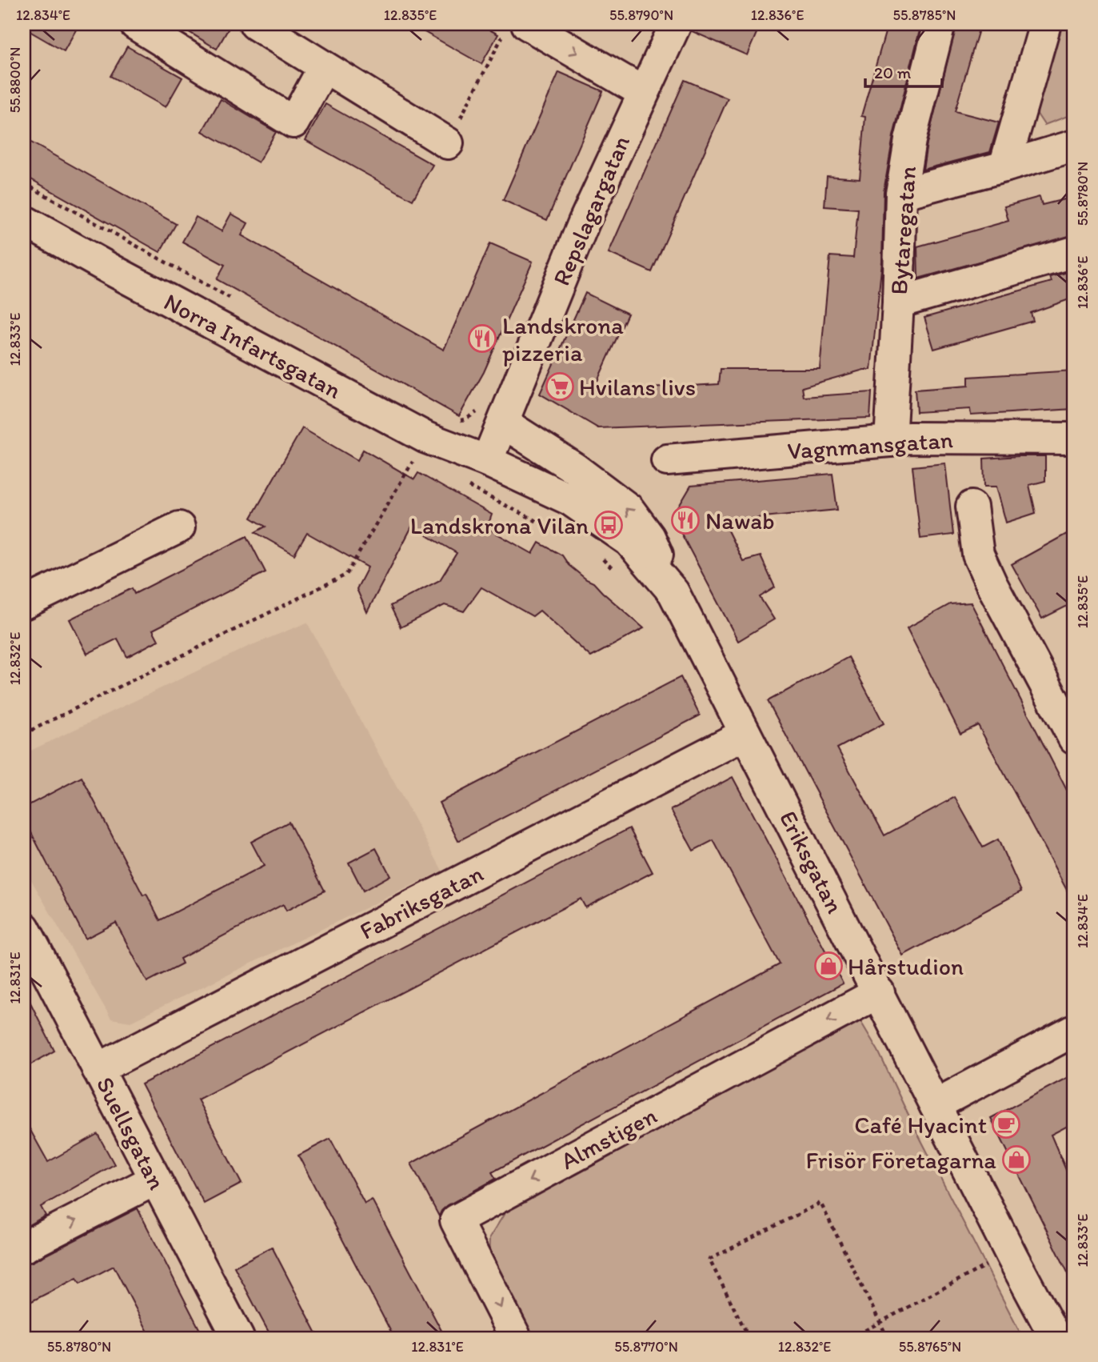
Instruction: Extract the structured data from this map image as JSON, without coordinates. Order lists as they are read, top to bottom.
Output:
{
  "streets": {
    "street": [
      "Repslagargatan",
      "Bytaregatan",
      "Norra Infartsgatan",
      "Vagnmansgatan",
      "Eriksgatan",
      "Fabriksgatan",
      "Suellsgatan",
      "Almstigen"
    ]
  },
  "crossings": [
    ["Repslagargatan", "Norra Infartsgatan"],
    ["Repslagargatan", "Eriksgatan"],
    ["Bytaregatan", "Vagnmansgatan"],
    ["Norra Infartsgatan", "Eriksgatan"],
    ["Eriksgatan", "Fabriksgatan"],
    ["Eriksgatan", "Almstigen"],
    ["Fabriksgatan", "Suellsgatan"]
  ],
  "one_way": ["Almstigen"],
  "places": {
    "restaurant": ["Landskrona pizzeria", "Nawab"],
    "supermarket": ["Hvilans livs"],
    "bus stop": ["Landskrona Vilan"],
    "shop": ["Hårstudion", "Frisör Företagarna"],
    "cafe": ["Café Hyacint"]
  },
  "scale_bar": "20 m",
  "coordinates": [
    "12.834°E",
    "12.835°E",
    "55.8790°N",
    "12.836°E",
    "55.8785°N",
    "55.8800°N",
    "55.8780°N",
    "12.833°E",
    "12.832°E",
    "12.831°E",
    "55.8770°N",
    "55.8765°N"
  ]
}
